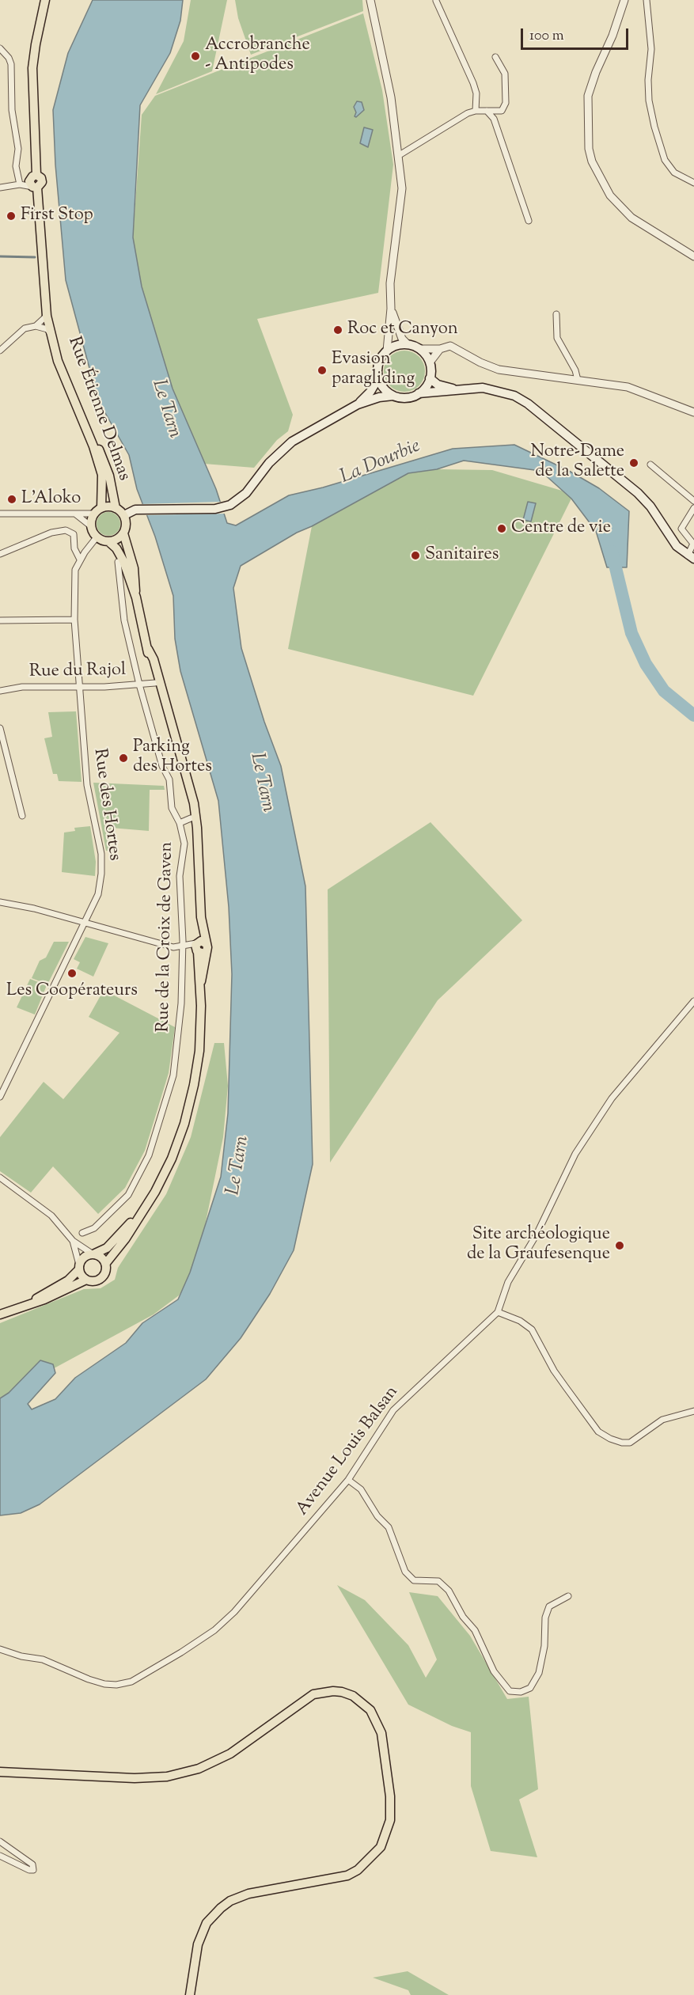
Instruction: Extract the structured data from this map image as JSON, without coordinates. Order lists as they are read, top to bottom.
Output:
{
  "streets": {
    "main road": ["Rue Étienne Delmas"],
    "street": [
      "Rue du Rajol",
      "Rue des Hortes",
      "Rue de la Croix de Gaven",
      "Avenue Louis Balsan"
    ]
  },
  "crossings": [
    ["Rue du Rajol", "Rue des Hortes"],
    ["Rue du Rajol", "Rue de la Croix de Gaven"]
  ],
  "water": ["Le Tarn", "La Dourbie"],
  "places": [
    "Accrobranche - Antipodes",
    "First Stop",
    "Roc et Canyon",
    "Evasion paragliding",
    "Notre-Dame de la Salette",
    "L'Aloko",
    "Centre de vie",
    "Sanitaires",
    "Parking des Hortes",
    "Les Coopérateurs",
    "Site archéologique de la Graufesenque"
  ],
  "scale_bar": "100 m"
}
